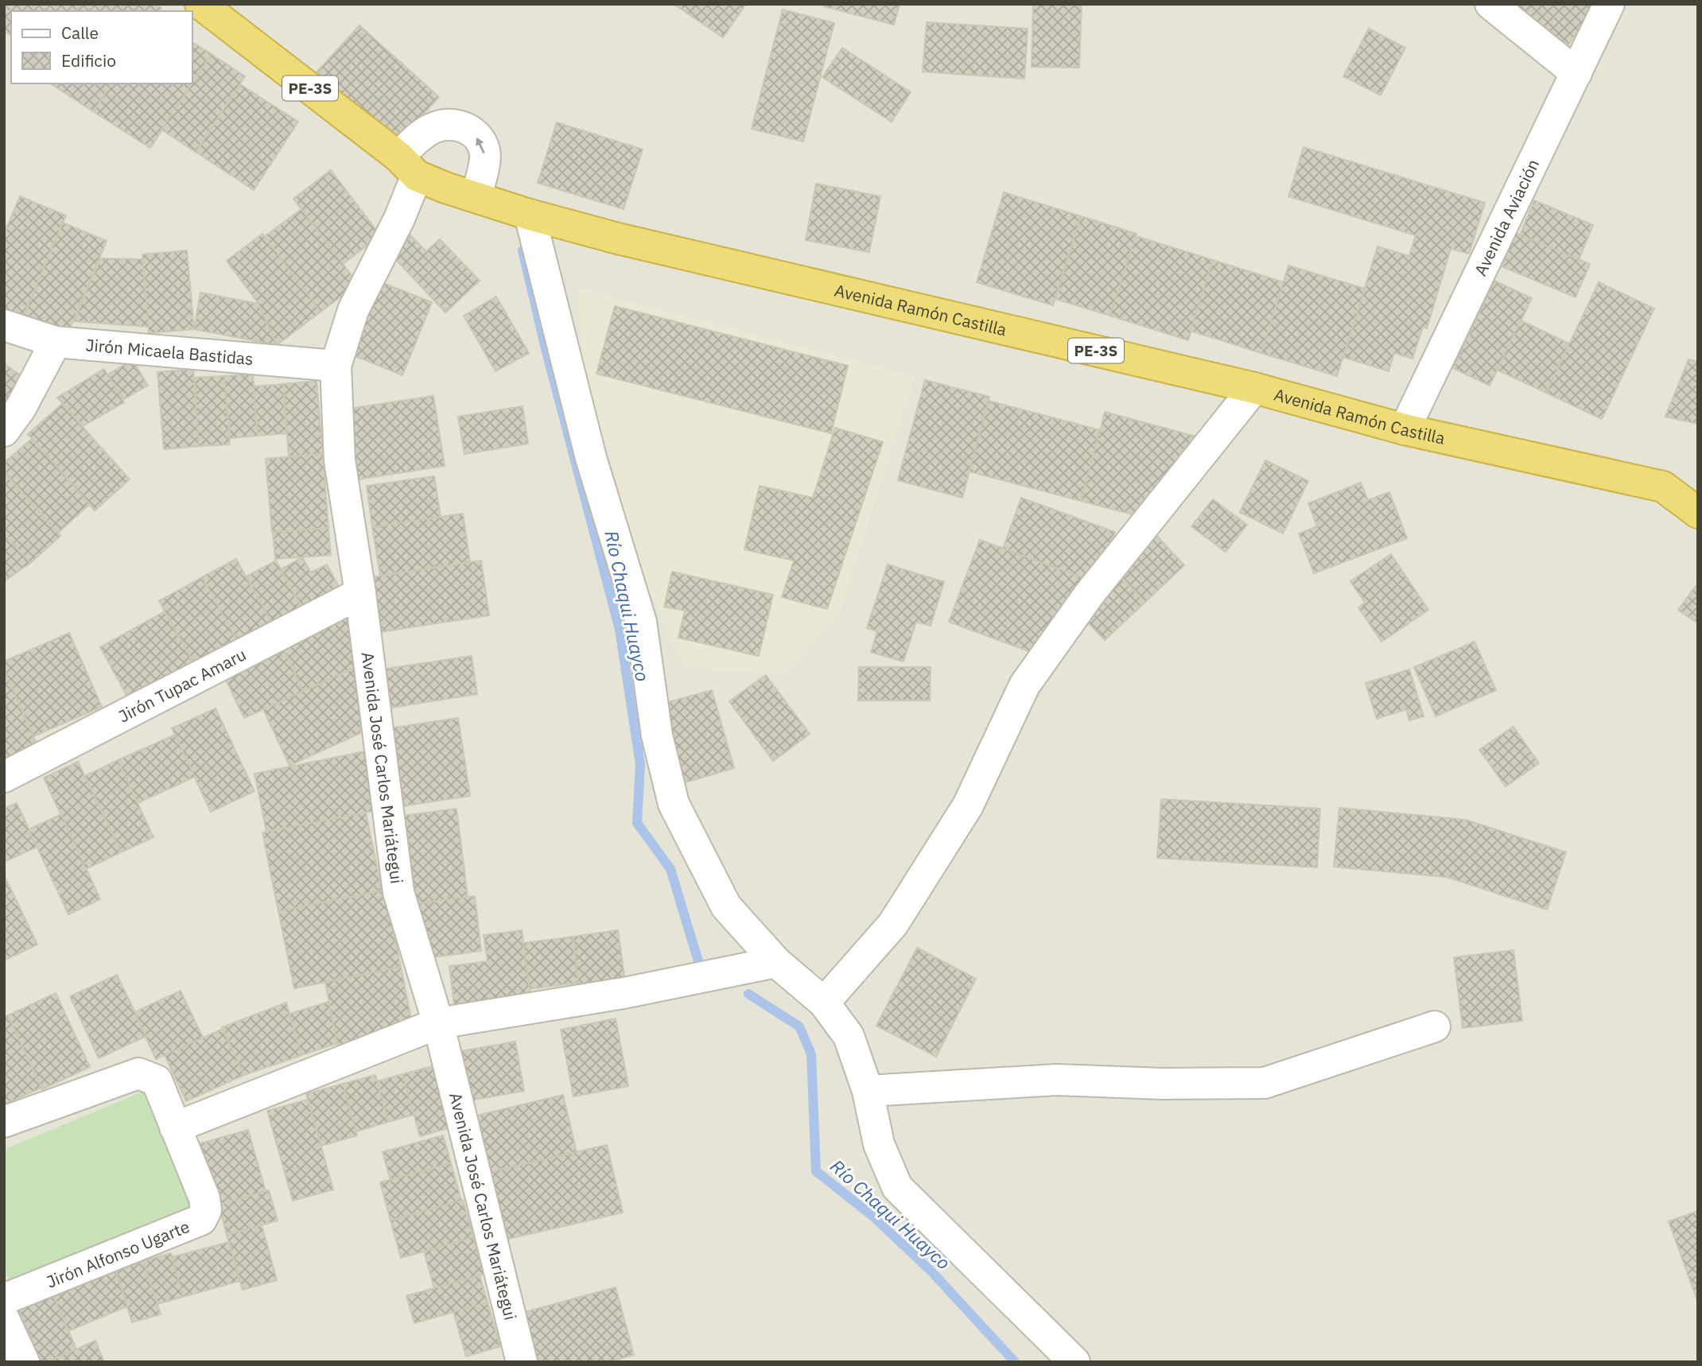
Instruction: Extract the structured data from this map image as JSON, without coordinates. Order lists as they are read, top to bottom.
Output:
{
  "streets": {
    "highway": ["PE-3S", "Avenida Ramón Castilla"],
    "street": [
      "Avenida Aviación",
      "Jirón Micaela Bastidas",
      "Jirón Tupac Amaru",
      "Avenida José Carlos Mariátegui",
      "Jirón Alfonso Ugarte"
    ]
  },
  "crossings": [
    ["PE-3S", "Avenida Ramón Castilla"],
    ["Avenida Aviación", "Avenida Ramón Castilla"],
    ["Avenida Ramón Castilla", "Avenida José Carlos Mariátegui"],
    ["Jirón Micaela Bastidas", "Avenida José Carlos Mariátegui"],
    ["Jirón Tupac Amaru", "Avenida José Carlos Mariátegui"]
  ],
  "water": ["Río Chaqui Huayco"],
  "legend": ["Calle", "Edificio"]
}
